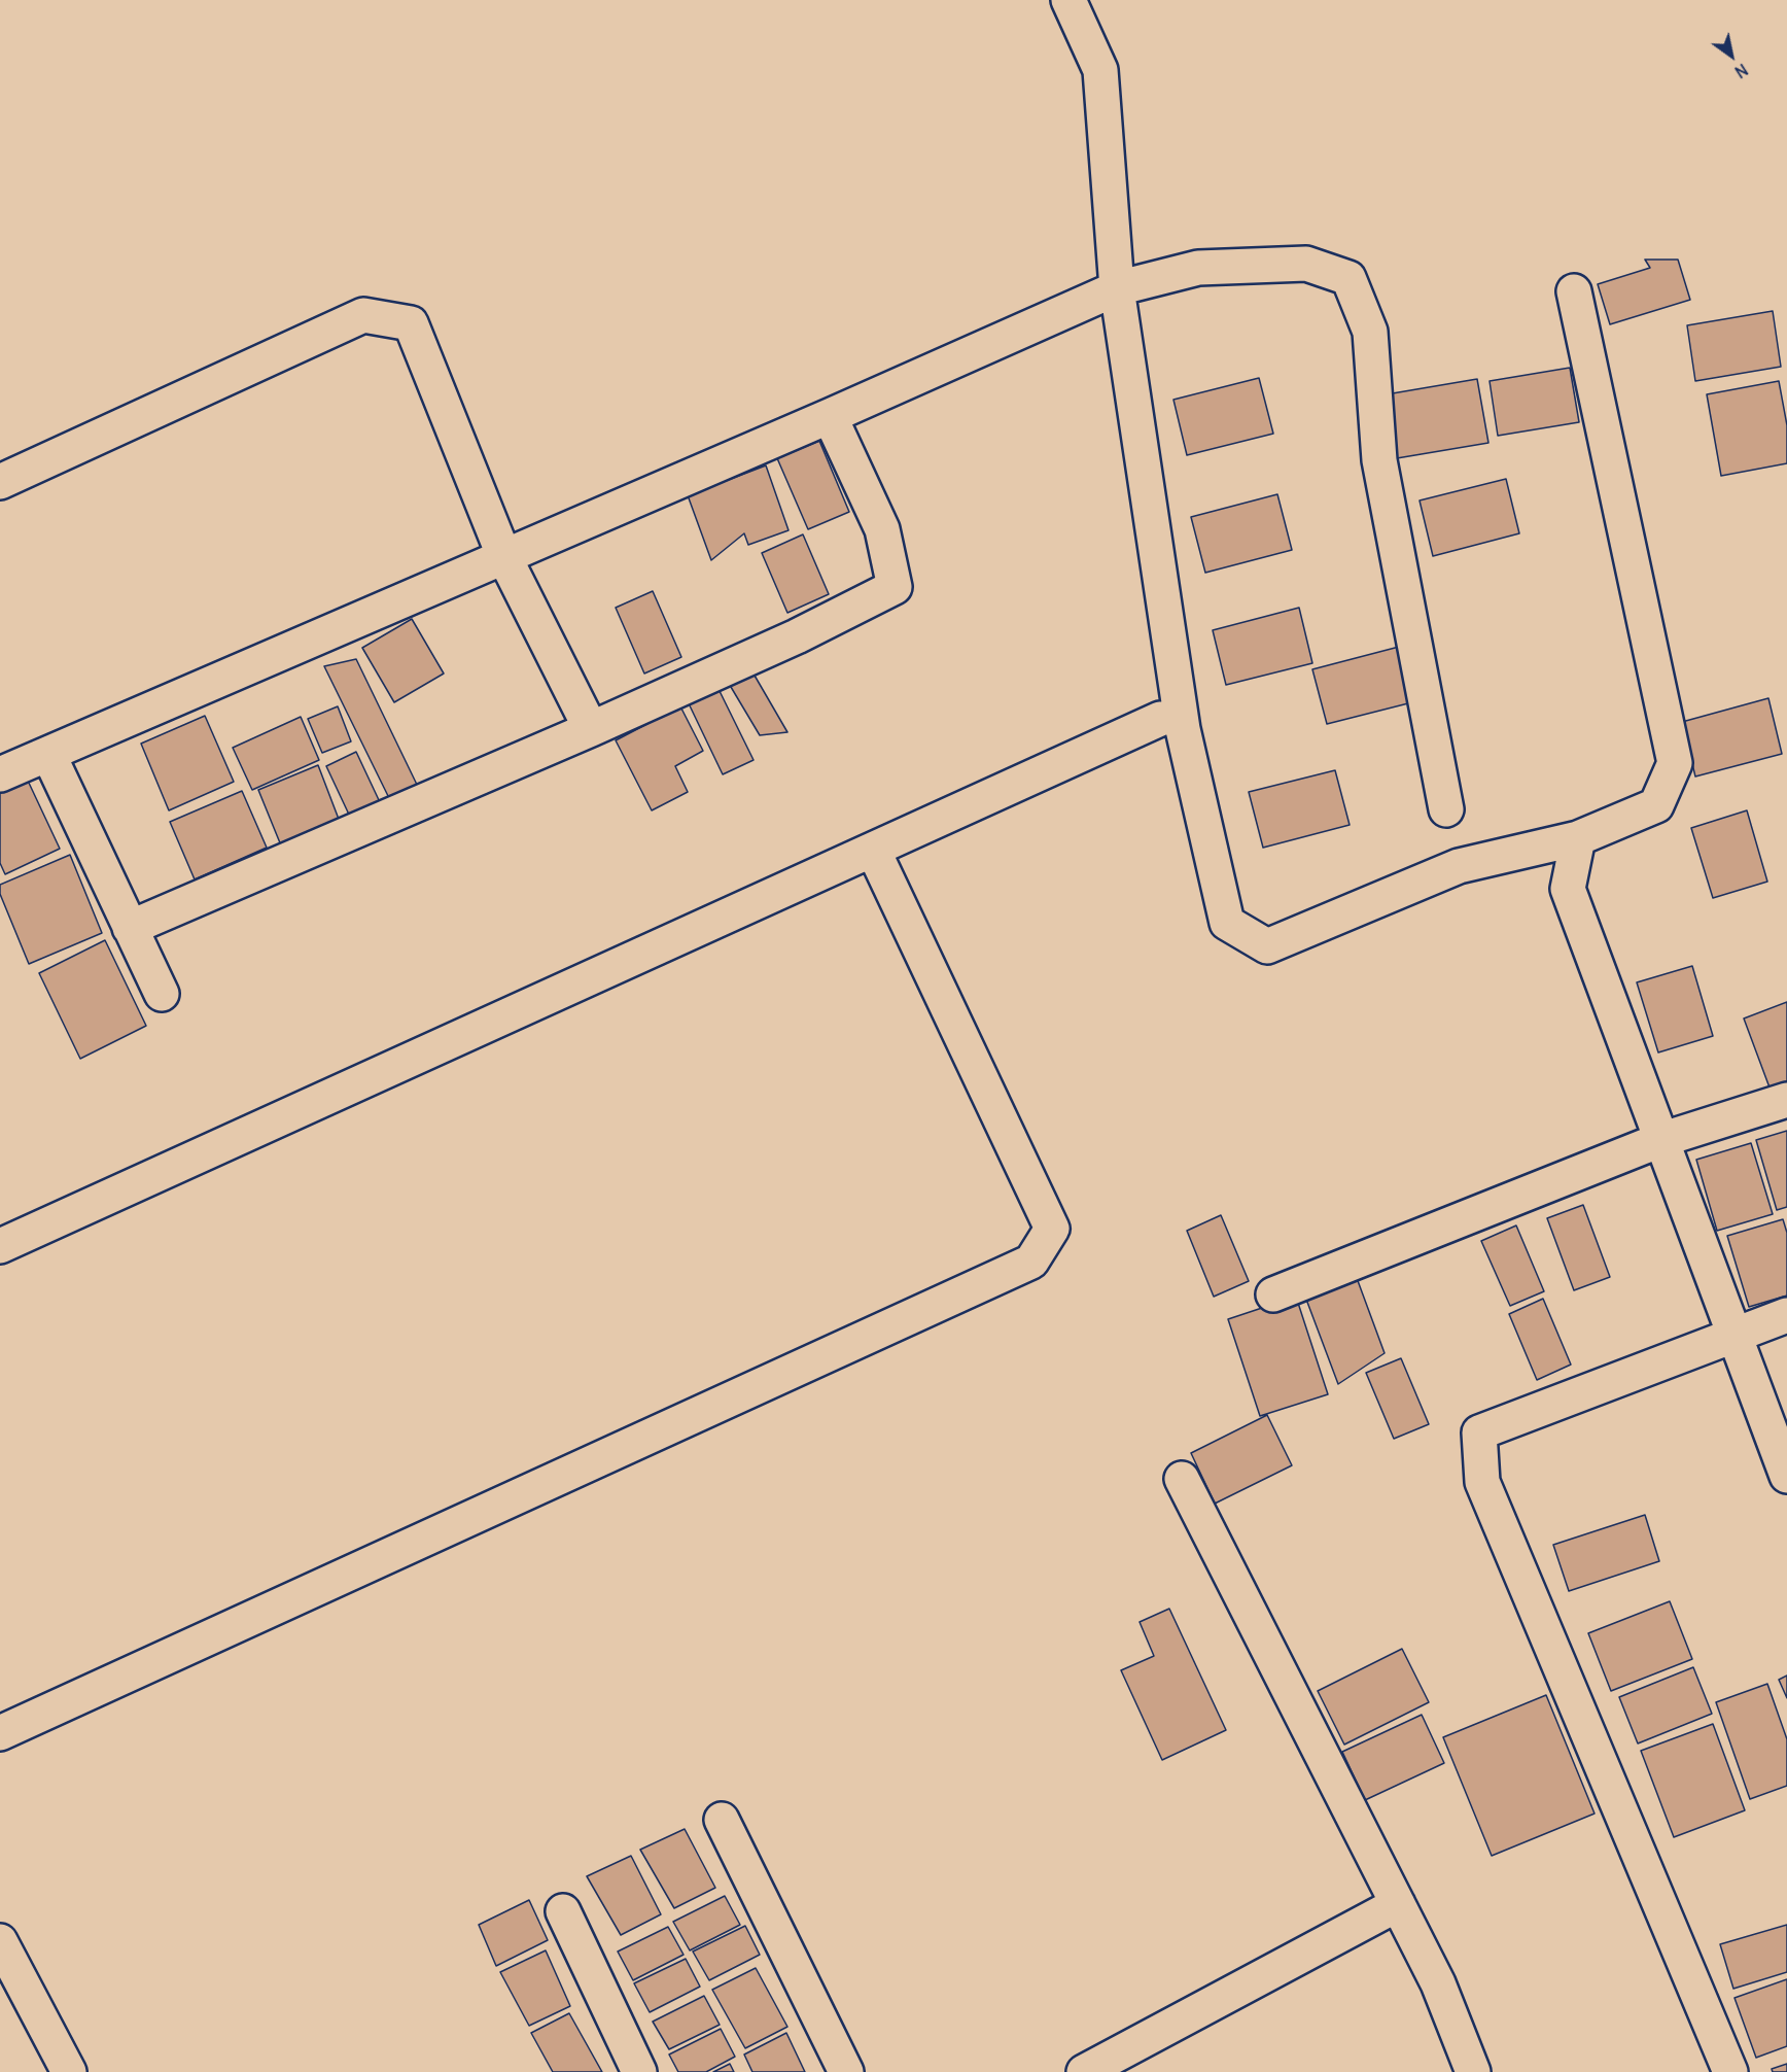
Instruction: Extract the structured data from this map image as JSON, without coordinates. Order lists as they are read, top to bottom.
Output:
{
  "north": "bottom right"
}
